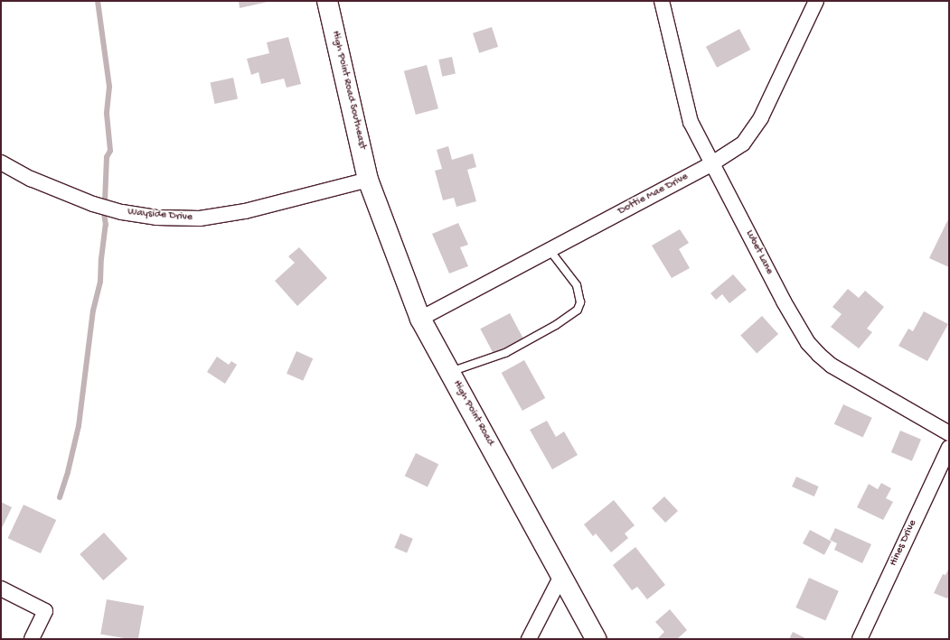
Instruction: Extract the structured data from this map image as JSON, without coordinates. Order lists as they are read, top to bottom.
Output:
{
  "streets": {
    "main road": ["High Point Road Southeast", "High Point Road"],
    "street": [
      "Dottie Mae Drive",
      "Wayside Drive",
      "Lubet Lane",
      "Hines Drive"
    ]
  },
  "crossings": [
    ["High Point Road Southeast", "Wayside Drive"],
    ["High Point Road Southeast", "High Point Road"],
    ["Dottie Mae Drive", "Lubet Lane"],
    ["Dottie Mae Drive", "High Point Road"],
    ["Wayside Drive", "High Point Road"]
  ]
}
